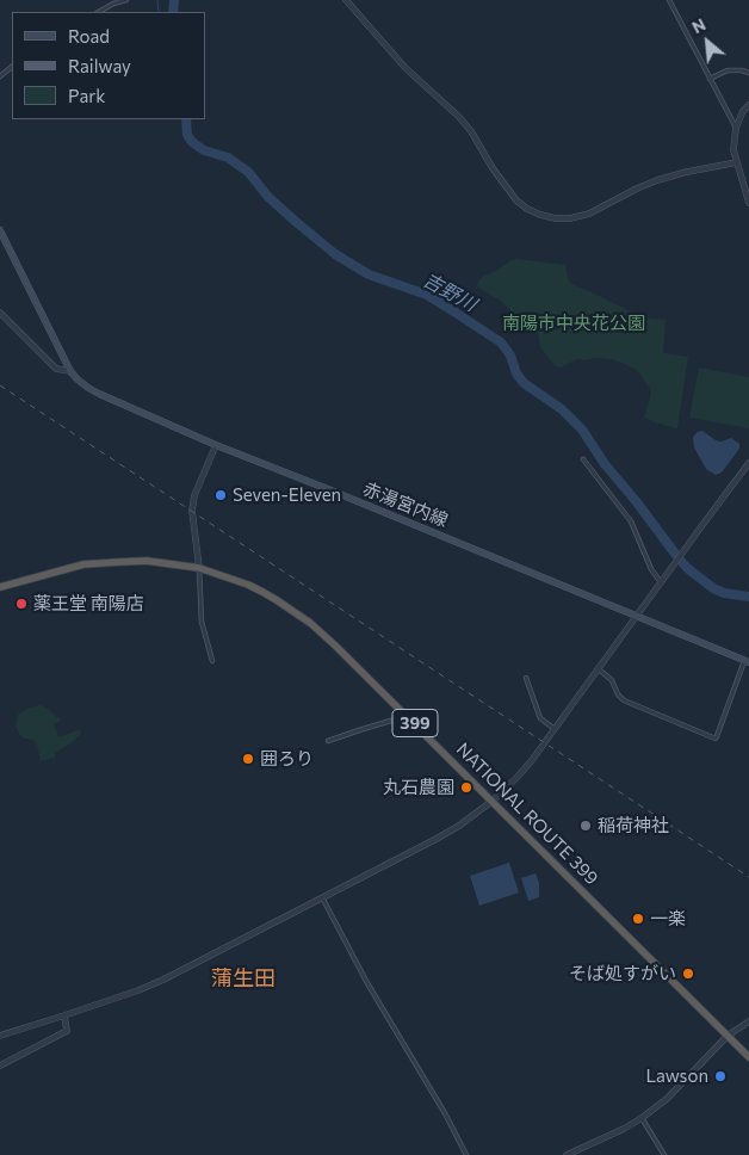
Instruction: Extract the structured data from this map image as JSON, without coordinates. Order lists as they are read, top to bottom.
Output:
{
  "streets": {
    "highway": ["399", "NATIONAL ROUTE 399"],
    "main road": ["赤湯宮内線"]
  },
  "districts": ["蒲生田"],
  "water": ["吉野川"],
  "parks": ["南陽市中央花公園"],
  "places": [
    "Seven-Eleven",
    "薬王堂 南陽店",
    "囲ろり",
    "丸石農園",
    "稲荷神社",
    "一楽",
    "そば処すがい",
    "Lawson"
  ],
  "legend": ["Road", "Railway", "Park"],
  "north": "top left"
}
